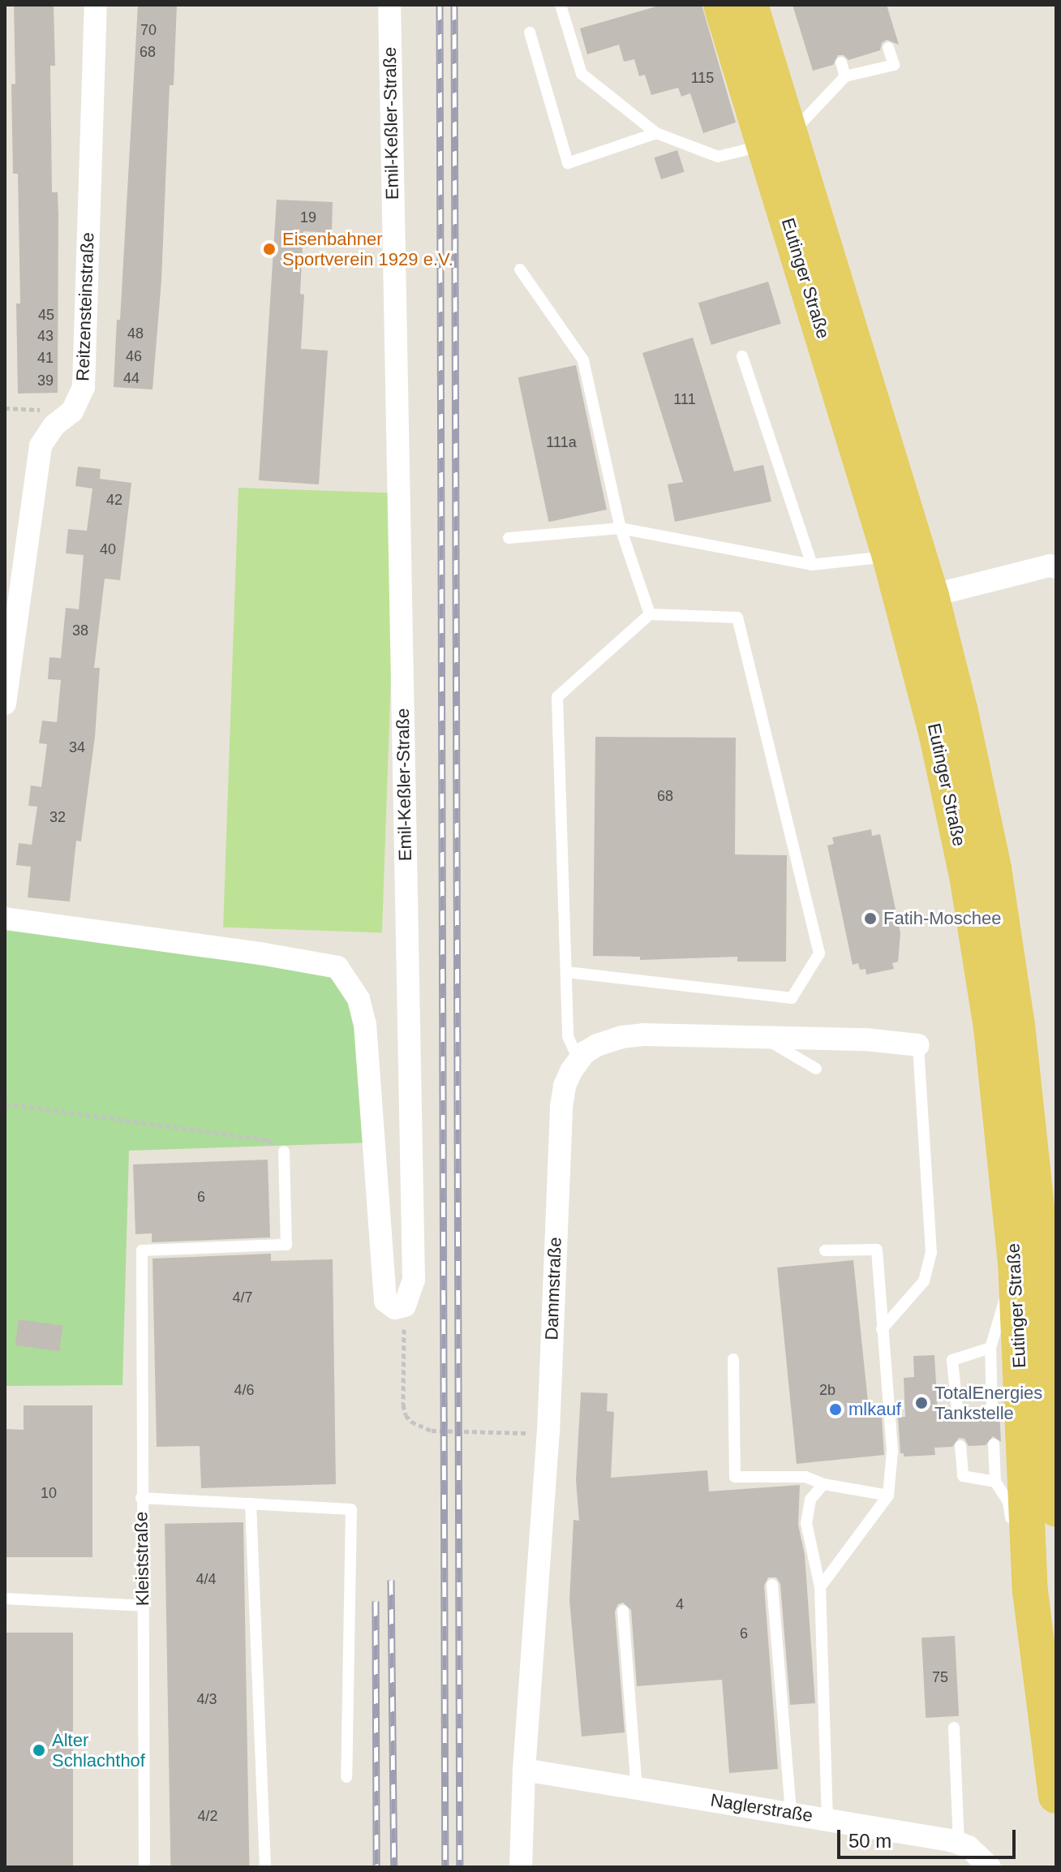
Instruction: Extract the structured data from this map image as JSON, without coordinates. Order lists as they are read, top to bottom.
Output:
{
  "streets": {
    "main road": ["Eutinger Straße"],
    "street": [
      "Emil-Keßler-Straße",
      "Reitzensteinstraße",
      "Dammstraße",
      "Naglerstraße"
    ],
    "lane": ["Kleiststraße"]
  },
  "crossings": [
    ["Dammstraße", "Naglerstraße"]
  ],
  "places": [
    "Eisenbahner Sportverein 1929 e.V.",
    "Fatih-Moschee",
    "TotalEnergies Tankstelle",
    "mlkauf",
    "Alter Schlachthof"
  ],
  "house_numbers": [
    "70",
    "68",
    "115",
    "19",
    "45",
    "48",
    "43",
    "46",
    "41",
    "44",
    "39",
    "111",
    "111a",
    "42",
    "40",
    "38",
    "34",
    "68",
    "32",
    "6",
    "4/7",
    "4/6",
    "2b",
    "10",
    "4/4",
    "4",
    "6",
    "75",
    "4/3",
    "4/2"
  ],
  "scale_bar": "50 m"
}
